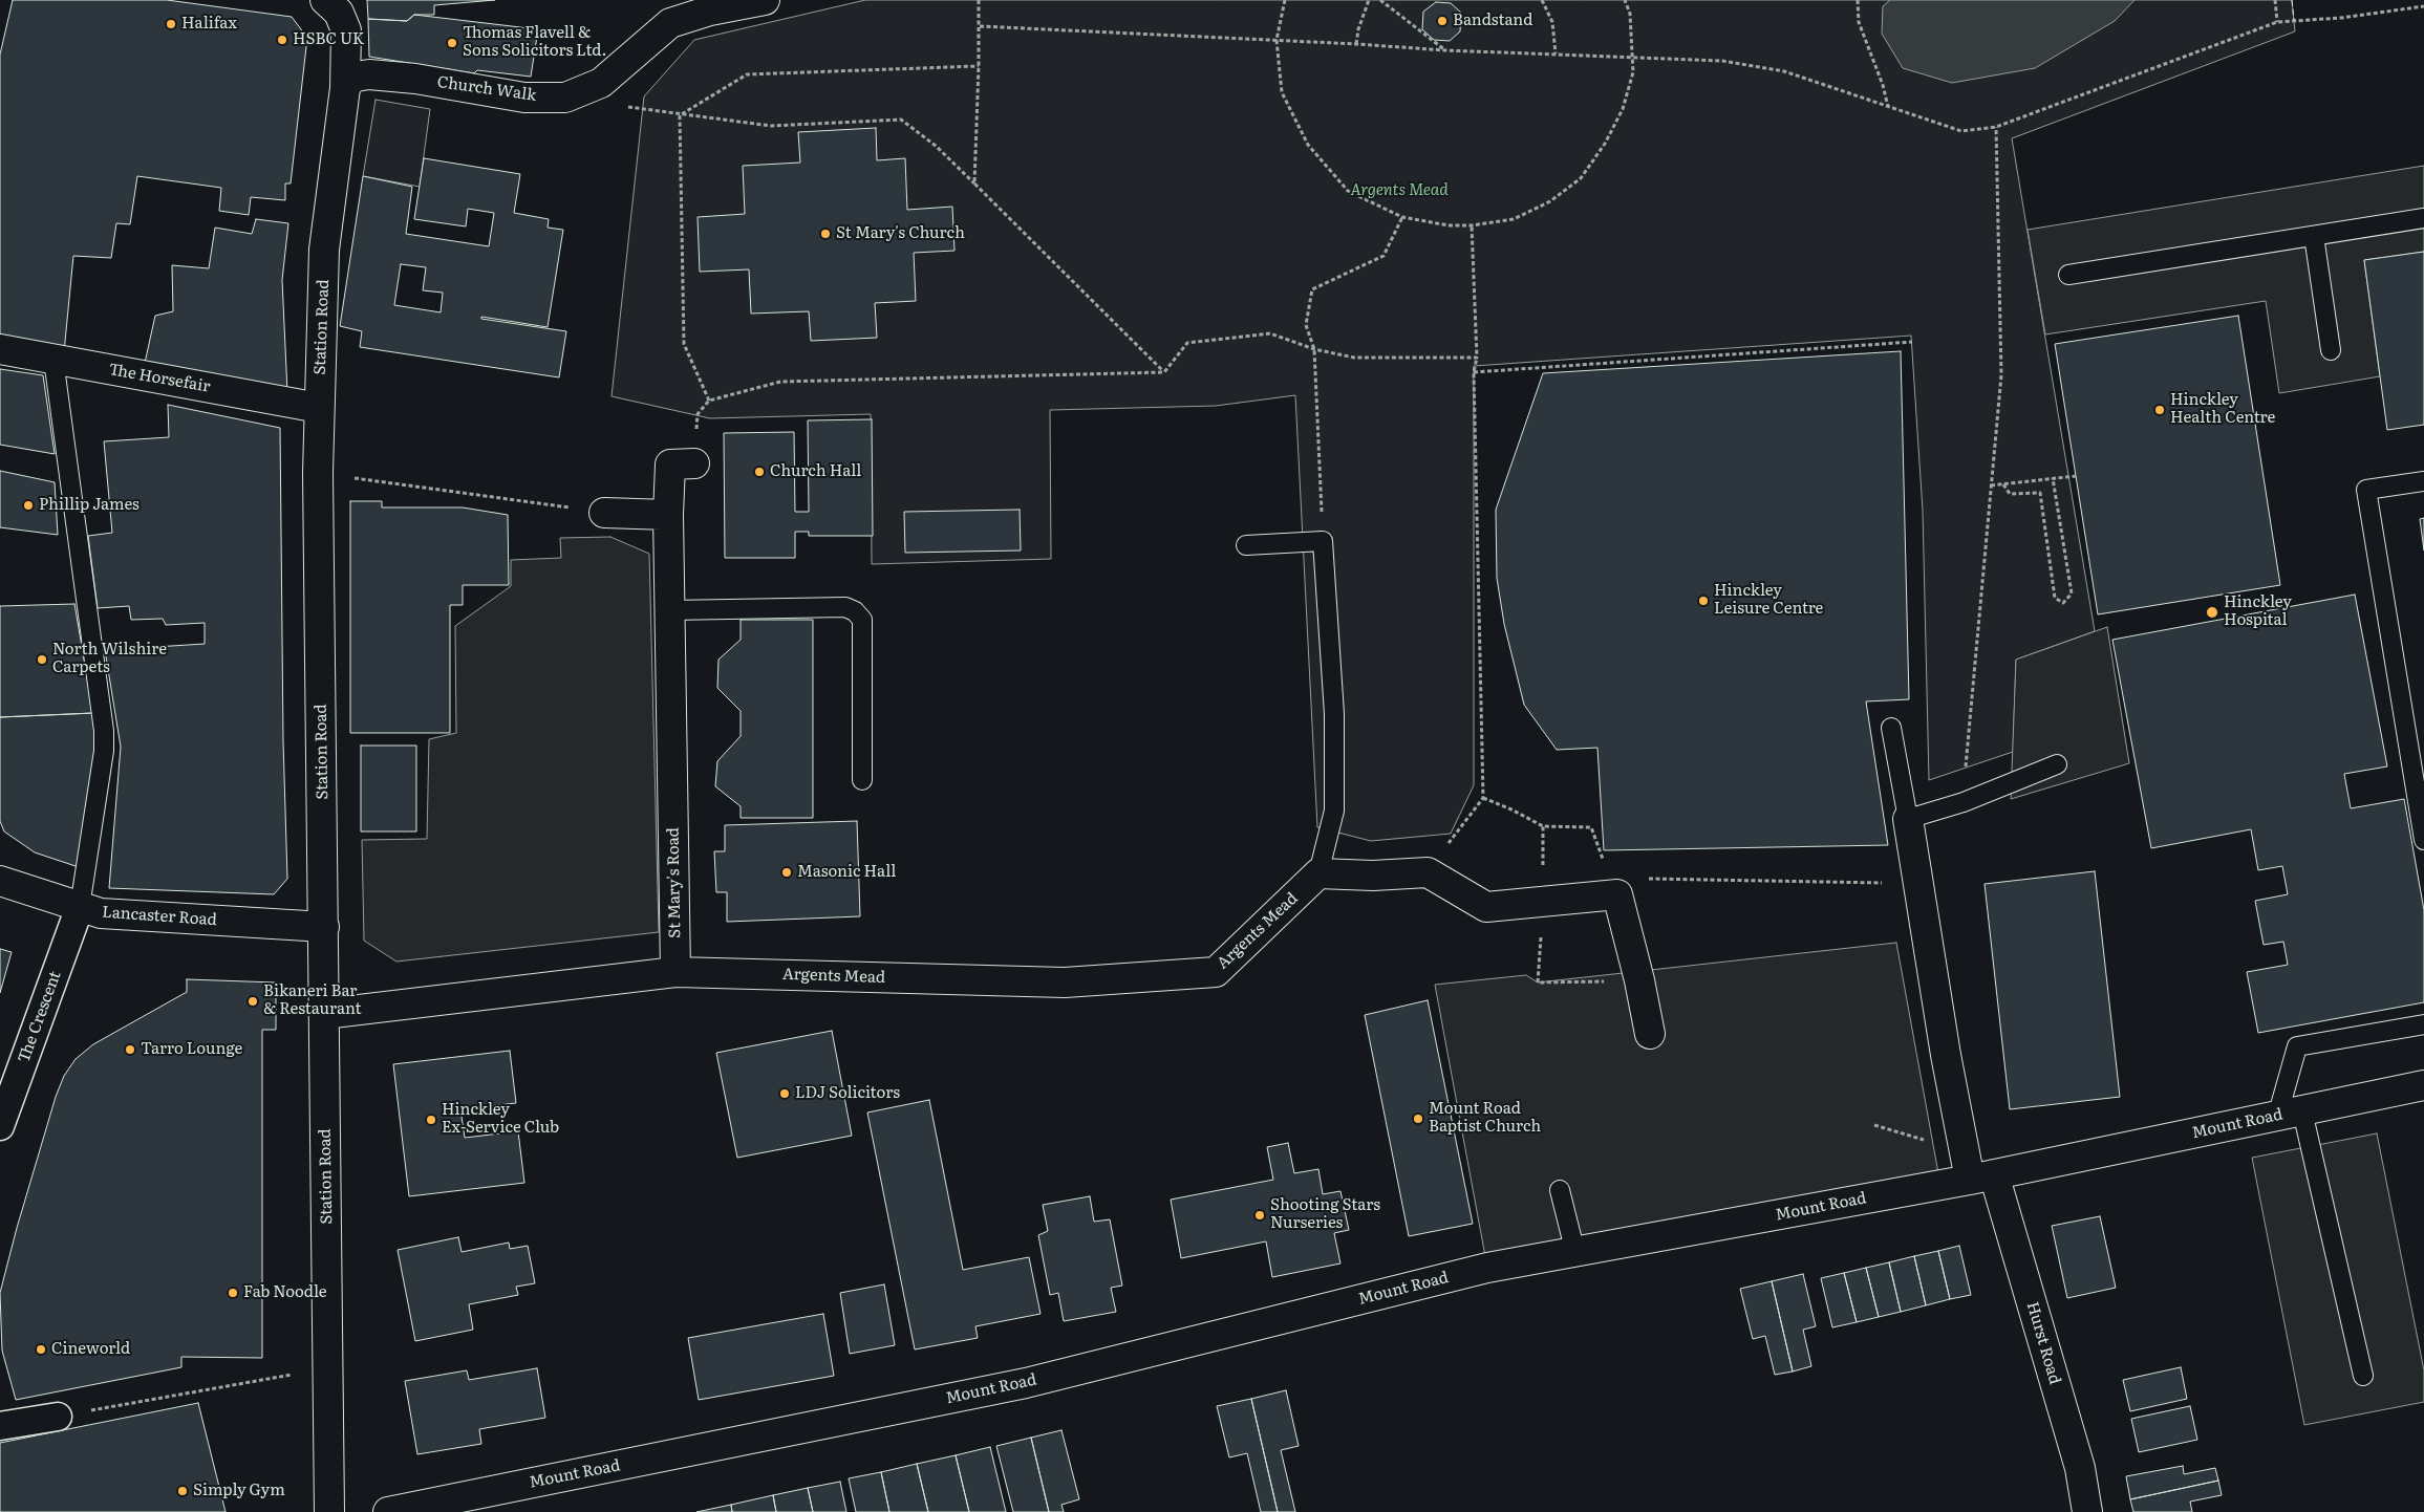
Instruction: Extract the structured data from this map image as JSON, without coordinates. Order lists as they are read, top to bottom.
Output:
{
  "streets": {
    "street": [
      "Church Walk",
      "Station Road",
      "The Horsefair",
      "St Mary's Road",
      "Lancaster Road",
      "Argents Mead",
      "The Crescent",
      "Mount Road",
      "Hurst Road"
    ]
  },
  "crossings": [
    ["Church Walk", "Station Road"],
    ["Station Road", "The Horsefair"],
    ["Station Road", "Lancaster Road"],
    ["St Mary's Road", "Argents Mead"],
    ["Lancaster Road", "The Crescent"],
    ["Mount Road", "Hurst Road"]
  ],
  "parks": ["Argents Mead"],
  "places": [
    "Bandstand",
    "Halifax",
    "HSBC UK",
    "Thomas Flavell & Sons Solicitors Ltd.",
    "St Mary's Church",
    "Hinckley Health Centre",
    "Church Hall",
    "Phillip James",
    "Hinckley Leisure Centre",
    "Hinckley Hospital",
    "North Wilshire Carpets",
    "Masonic Hall",
    "Bikaneri Bar & Restaurant",
    "Tarro Lounge",
    "LDJ Solicitors",
    "Mount Road Baptist Church",
    "Hinckley Ex-Service Club",
    "Shooting Stars Nurseries",
    "Fab Noodle",
    "Cineworld",
    "Simply Gym"
  ]
}
